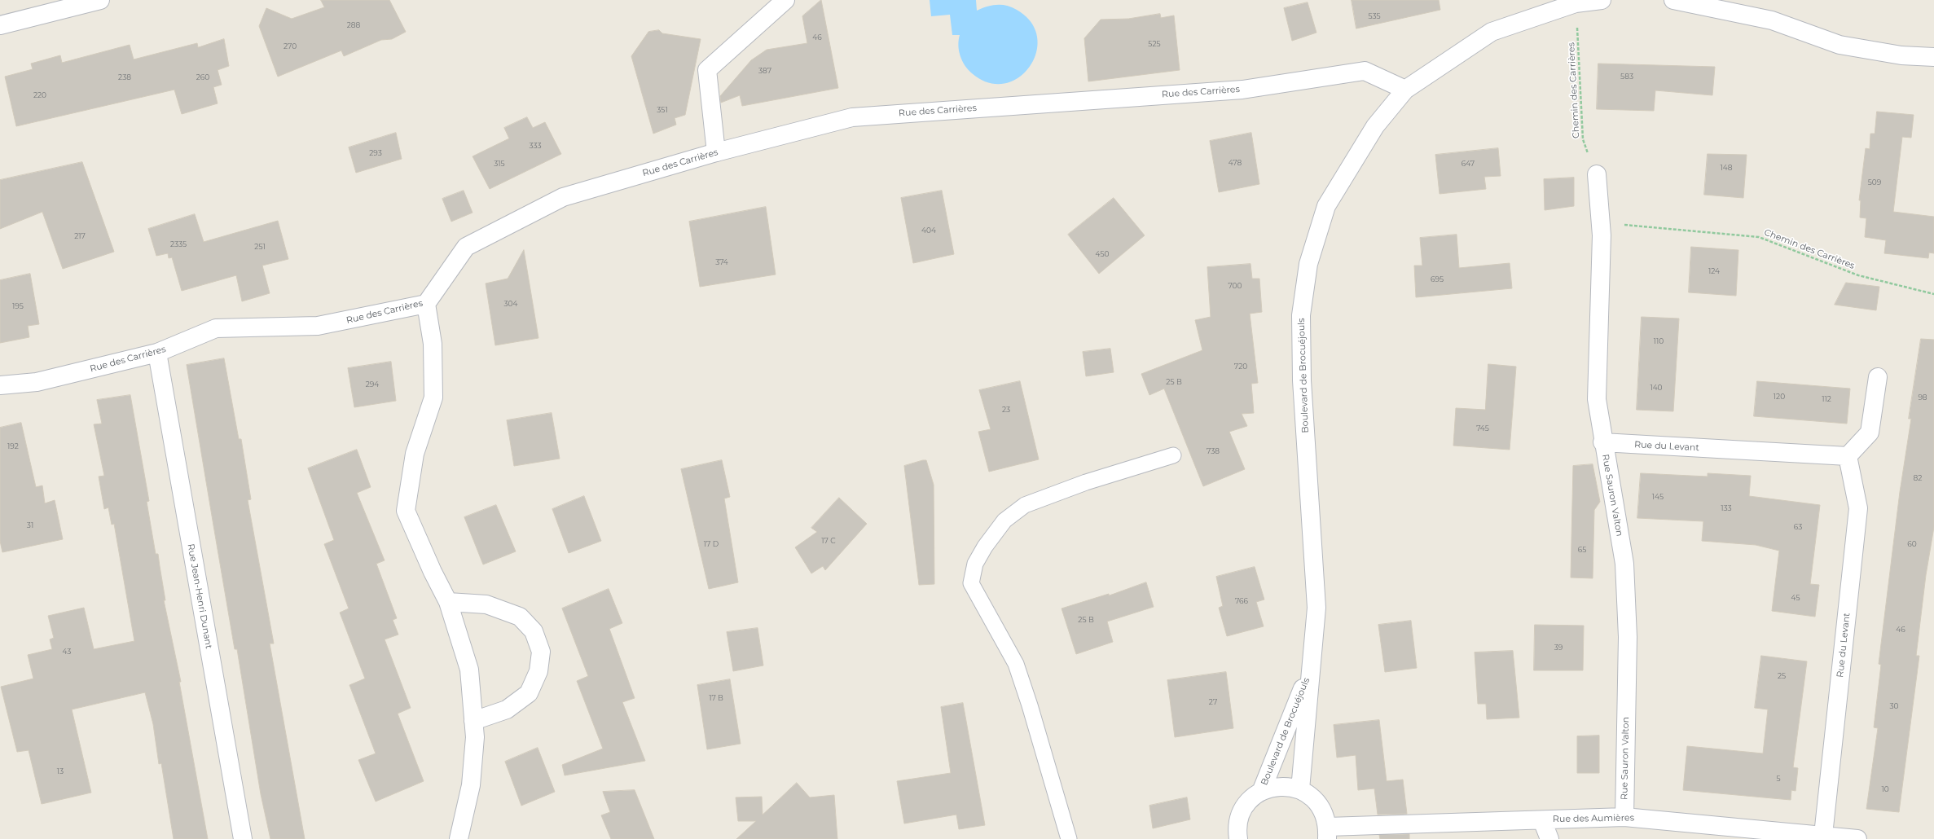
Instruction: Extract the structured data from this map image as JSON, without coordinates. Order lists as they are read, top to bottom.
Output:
{
  "streets": {
    "street": [
      "Rue des Carrières",
      "Boulevard de Brocuéjouls",
      "Rue du Levant",
      "Rue Sauron Valton",
      "Rue Jean-Henri Dunant",
      "Rue des Aumières"
    ],
    "path": ["Chemin des Carrières"]
  },
  "crossings": [
    ["Chemin des Carrières", "Boulevard de Brocuéjouls"],
    ["Chemin des Carrières", "Rue Sauron Valton"],
    ["Rue des Carrières", "Boulevard de Brocuéjouls"],
    ["Rue des Carrières", "Rue Jean-Henri Dunant"],
    ["Rue du Levant", "Rue Sauron Valton"],
    ["Rue du Levant", "Rue des Aumières"],
    ["Rue Sauron Valton", "Rue des Aumières"]
  ],
  "house_numbers": [
    "535",
    "288",
    "46",
    "525",
    "270",
    "387",
    "583",
    "238",
    "260",
    "220",
    "351",
    "333",
    "293",
    "478",
    "315",
    "647",
    "148",
    "509",
    "404",
    "217",
    "2335",
    "251",
    "450",
    "374",
    "124",
    "695",
    "700",
    "304",
    "195",
    "110",
    "720",
    "25 B",
    "294",
    "140",
    "120",
    "98",
    "112",
    "23",
    "745",
    "192",
    "738",
    "82",
    "145",
    "133",
    "31",
    "63",
    "17 C",
    "17 D",
    "60",
    "65",
    "45",
    "766",
    "25 B",
    "46",
    "39",
    "43",
    "25",
    "17 B",
    "27",
    "30",
    "13",
    "5",
    "10"
  ]
}
